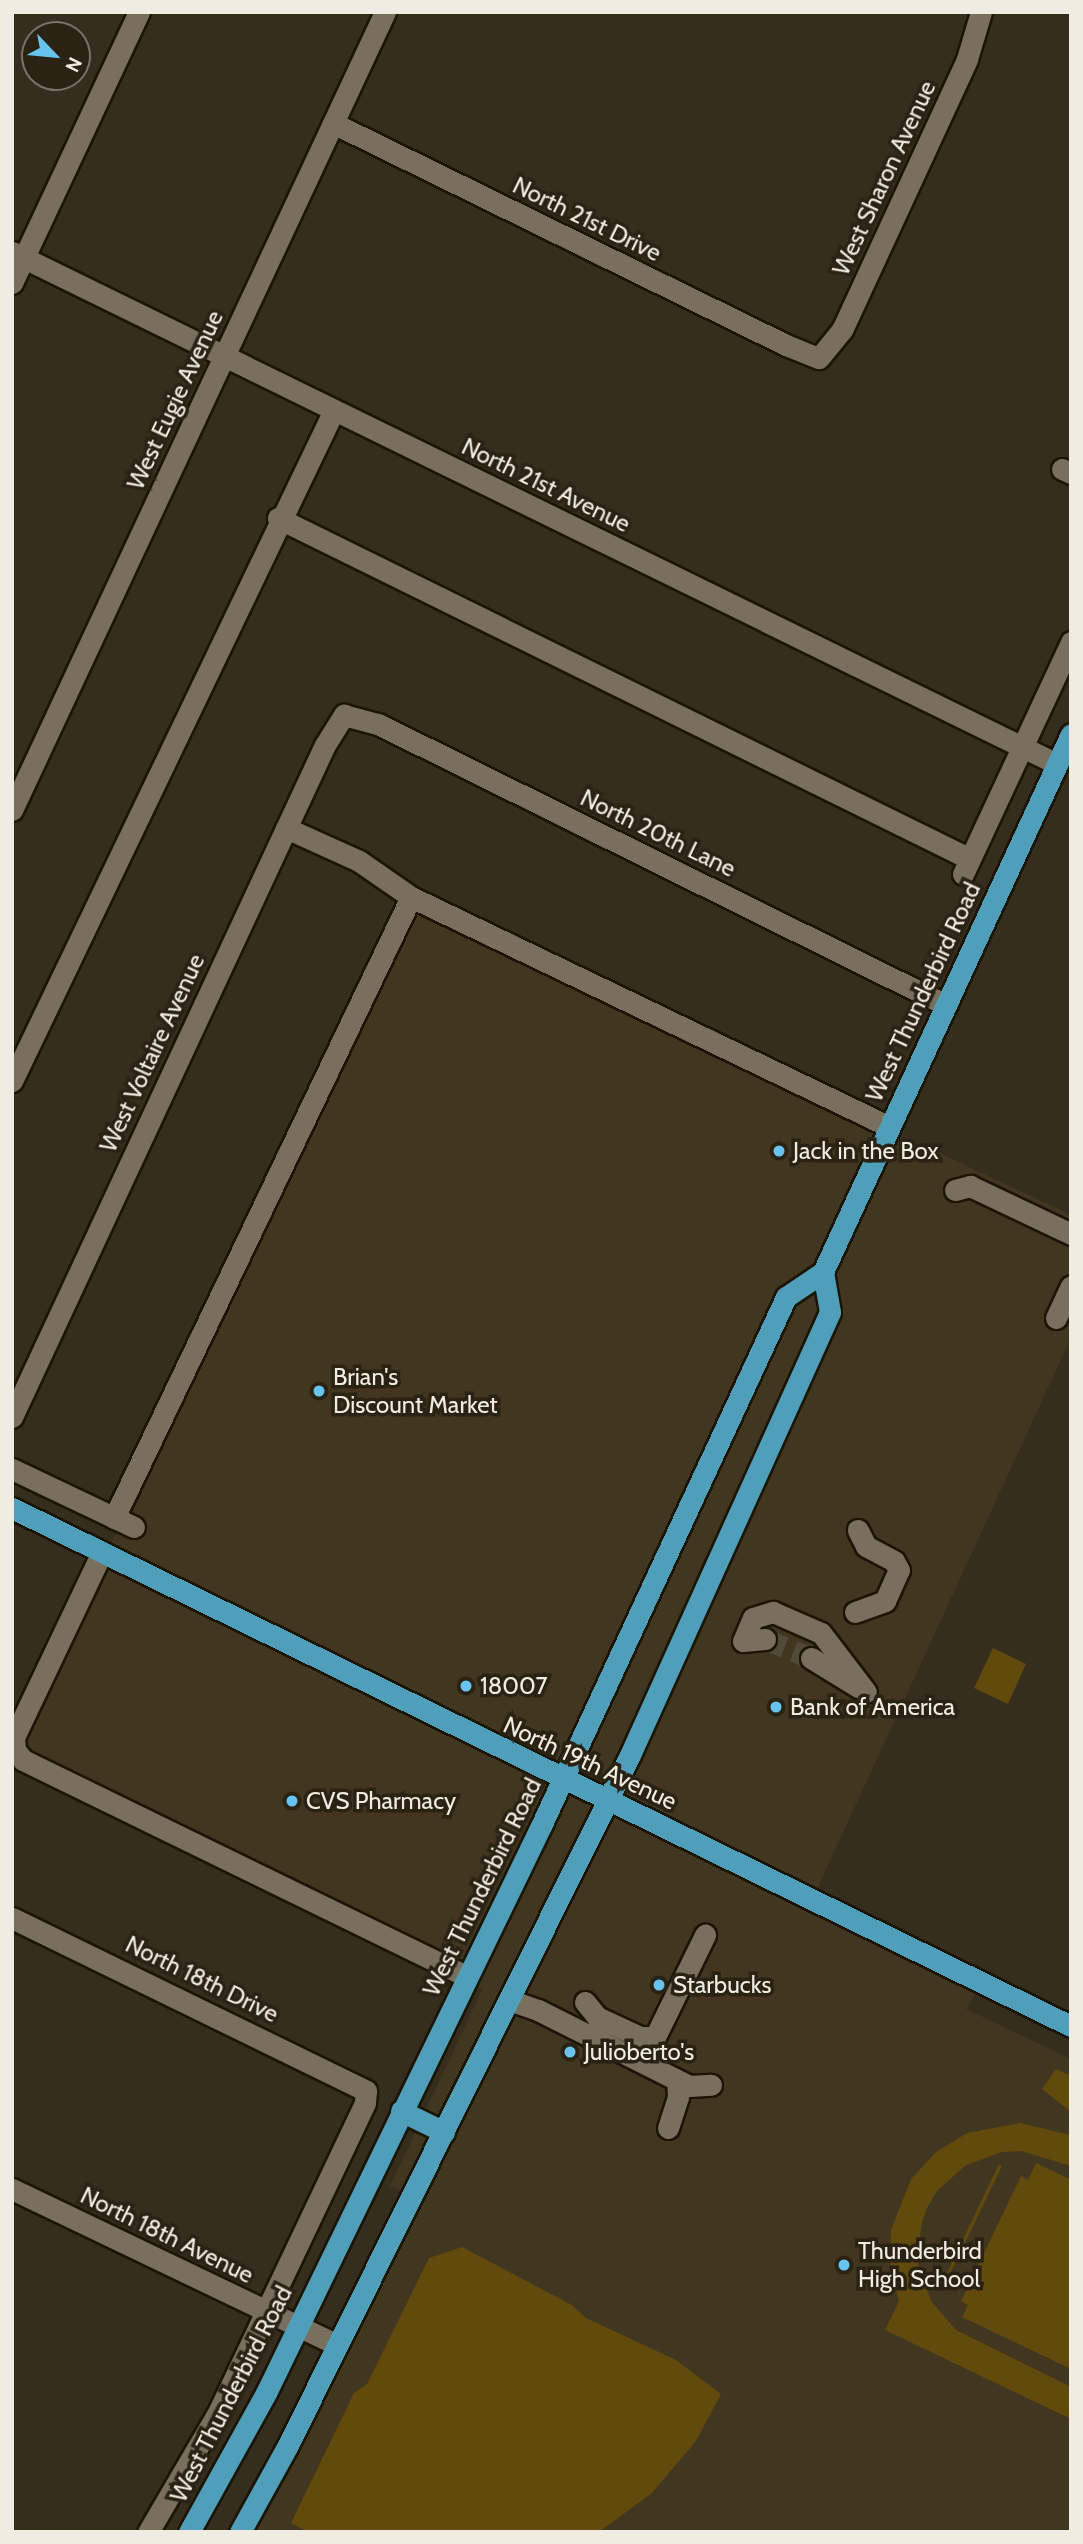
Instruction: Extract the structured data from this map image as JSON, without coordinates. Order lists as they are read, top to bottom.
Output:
{
  "streets": {
    "main road": ["West Thunderbird Road", "North 19th Avenue"],
    "street": [
      "West Sharon Avenue",
      "North 21st Drive",
      "West Eugie Avenue",
      "North 21st Avenue",
      "North 20th Lane",
      "West Voltaire Avenue",
      "North 18th Drive",
      "North 18th Avenue"
    ]
  },
  "crossings": [
    ["West Sharon Avenue", "North 21st Drive"],
    ["North 21st Drive", "West Eugie Avenue"],
    ["West Eugie Avenue", "North 21st Avenue"],
    ["North 21st Avenue", "West Thunderbird Road"],
    ["North 20th Lane", "West Thunderbird Road"],
    ["North 20th Lane", "West Voltaire Avenue"],
    ["West Thunderbird Road", "North 19th Avenue"],
    ["West Thunderbird Road", "North 18th Drive"],
    ["West Thunderbird Road", "North 18th Avenue"]
  ],
  "places": [
    "Jack in the Box",
    "Brian's Discount Market",
    "18007",
    "Bank of America",
    "CVS Pharmacy",
    "Starbucks",
    "Julioberto's",
    "Thunderbird High School"
  ],
  "north": "bottom right"
}
